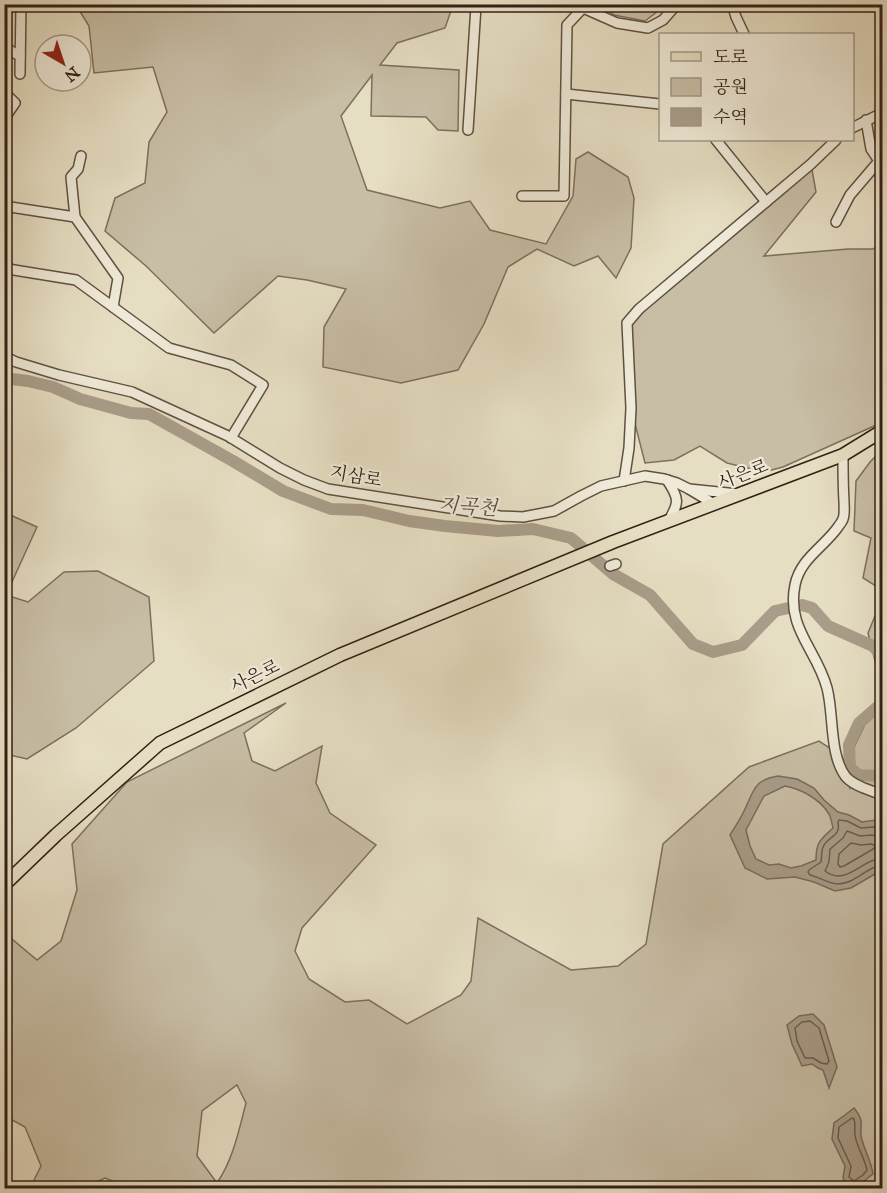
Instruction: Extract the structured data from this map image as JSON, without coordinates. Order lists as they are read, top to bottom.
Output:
{
  "streets": {
    "main road": ["사은로"],
    "street": ["지삼로"]
  },
  "crossings": [
    ["사은로", "지삼로"]
  ],
  "water": ["지곡천"],
  "legend": ["도로", "공원", "수역"],
  "north": "bottom right"
}
